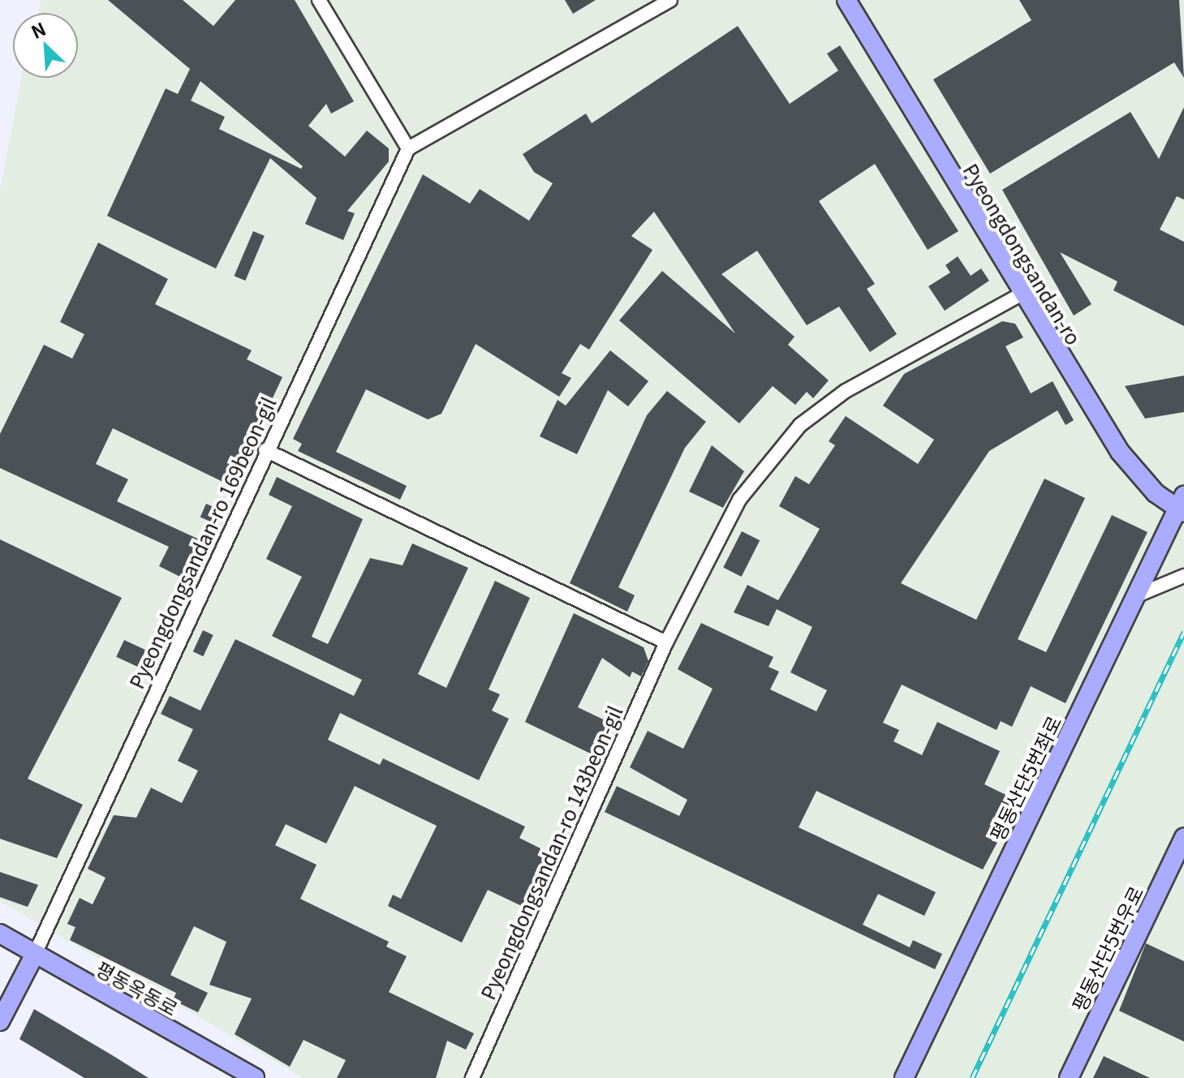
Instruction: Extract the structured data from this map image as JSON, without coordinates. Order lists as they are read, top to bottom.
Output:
{
  "streets": {
    "street": [
      "Pyeongdongsandan-ro",
      "Pyeongdongsandan-ro 169beon-gil",
      "평동산단5번좌로",
      "Pyeongdongsandan-ro 143beon-gil",
      "평동산단5번우로",
      "평동옥동로"
    ]
  },
  "crossings": [
    ["Pyeongdongsandan-ro", "평동산단5번좌로"],
    ["Pyeongdongsandan-ro", "Pyeongdongsandan-ro 143beon-gil"],
    ["Pyeongdongsandan-ro 169beon-gil", "평동옥동로"]
  ],
  "north": "top left"
}
